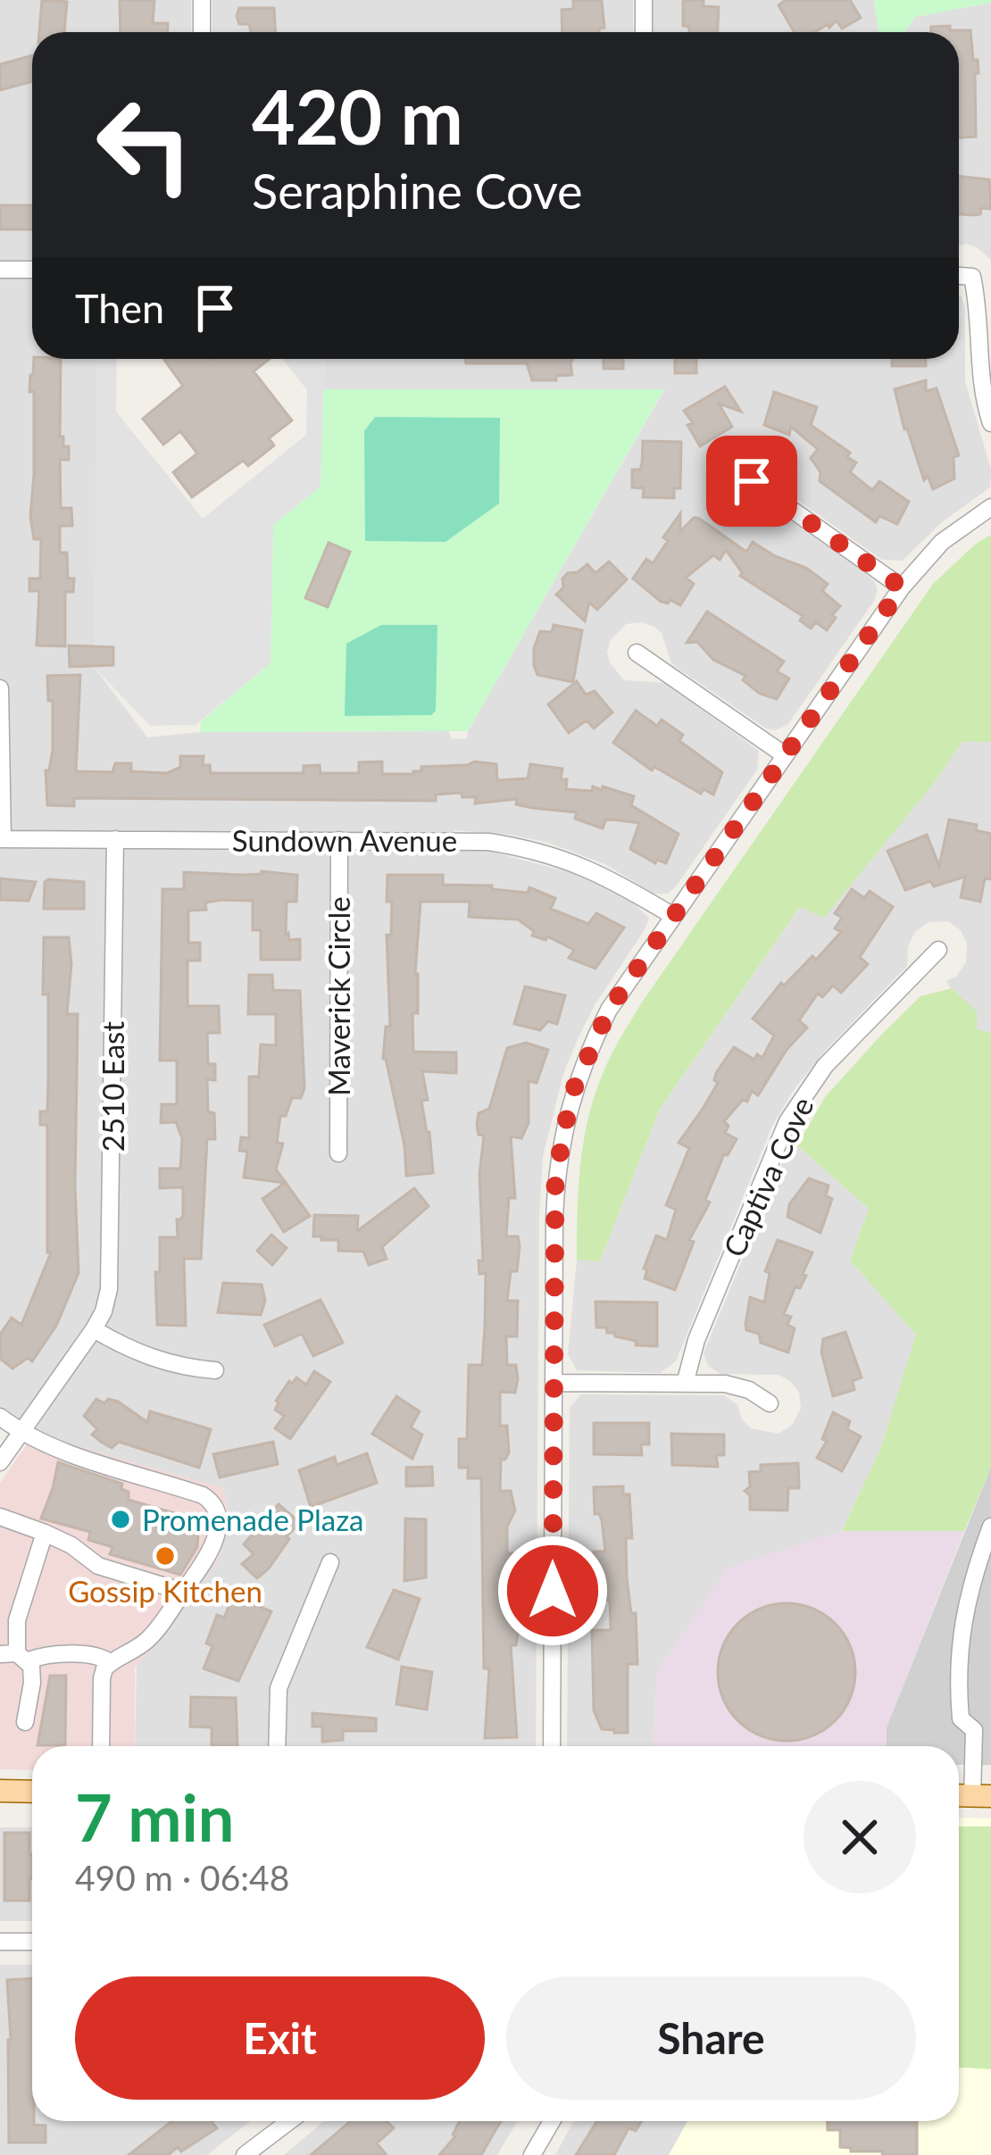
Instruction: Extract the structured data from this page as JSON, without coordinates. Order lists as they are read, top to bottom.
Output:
{
  "streets": {
    "street": [
      "Sundown Avenue",
      "Maverick Circle",
      "2510 East",
      "Captiva Cove"
    ]
  },
  "crossings": [
    ["Sundown Avenue", "Maverick Circle"],
    ["Sundown Avenue", "2510 East"]
  ],
  "places": ["Promenade Plaza", "Gossip Kitchen"],
  "page": {
    "turn": ["420 m", "Seraphine Cove"],
    "then": "Then",
    "heading": ["7 min", "490 m · 06:48"],
    "buttons": ["Exit", "Share"]
  }
}
